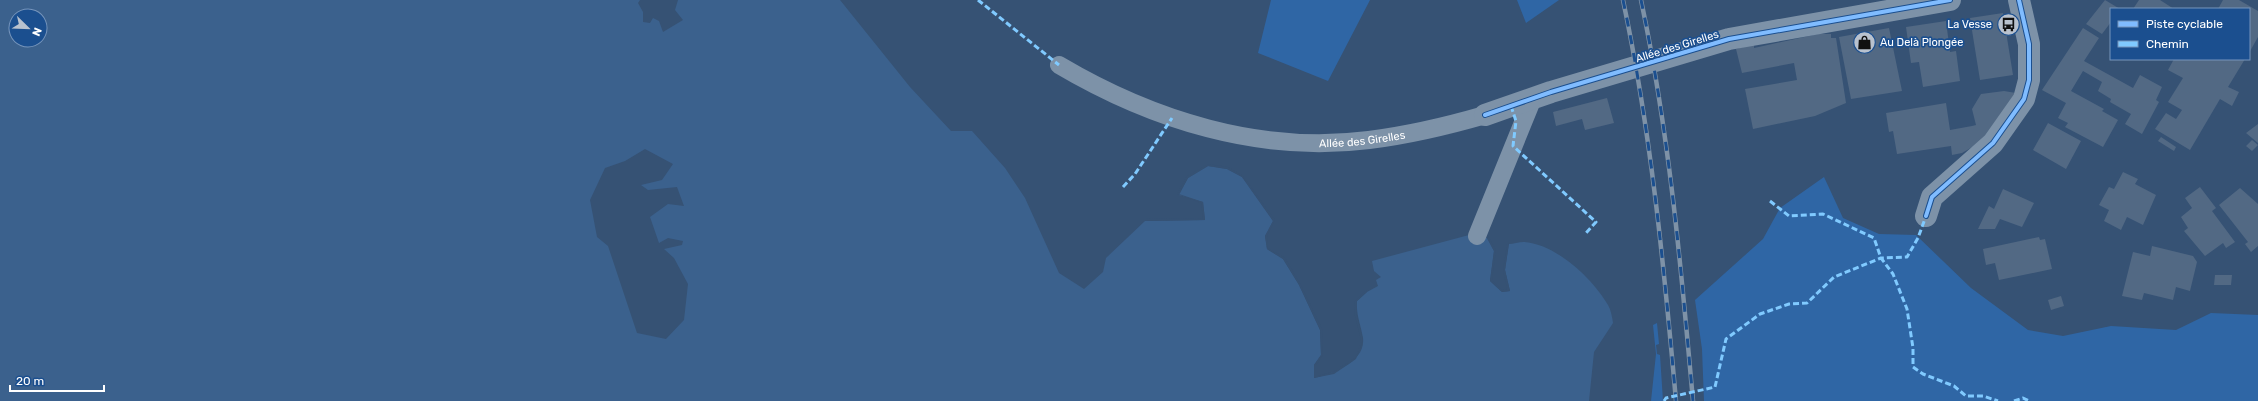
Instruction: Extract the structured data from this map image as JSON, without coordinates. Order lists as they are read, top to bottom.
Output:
{
  "streets": {
    "street": ["Allée des Girelles"]
  },
  "places": {
    "bus stop": ["La Vesse"],
    "shop": ["Au Delà Plongée"]
  },
  "legend": ["Piste cyclable", "Chemin"],
  "scale_bar": "20 m",
  "north": "bottom right"
}
